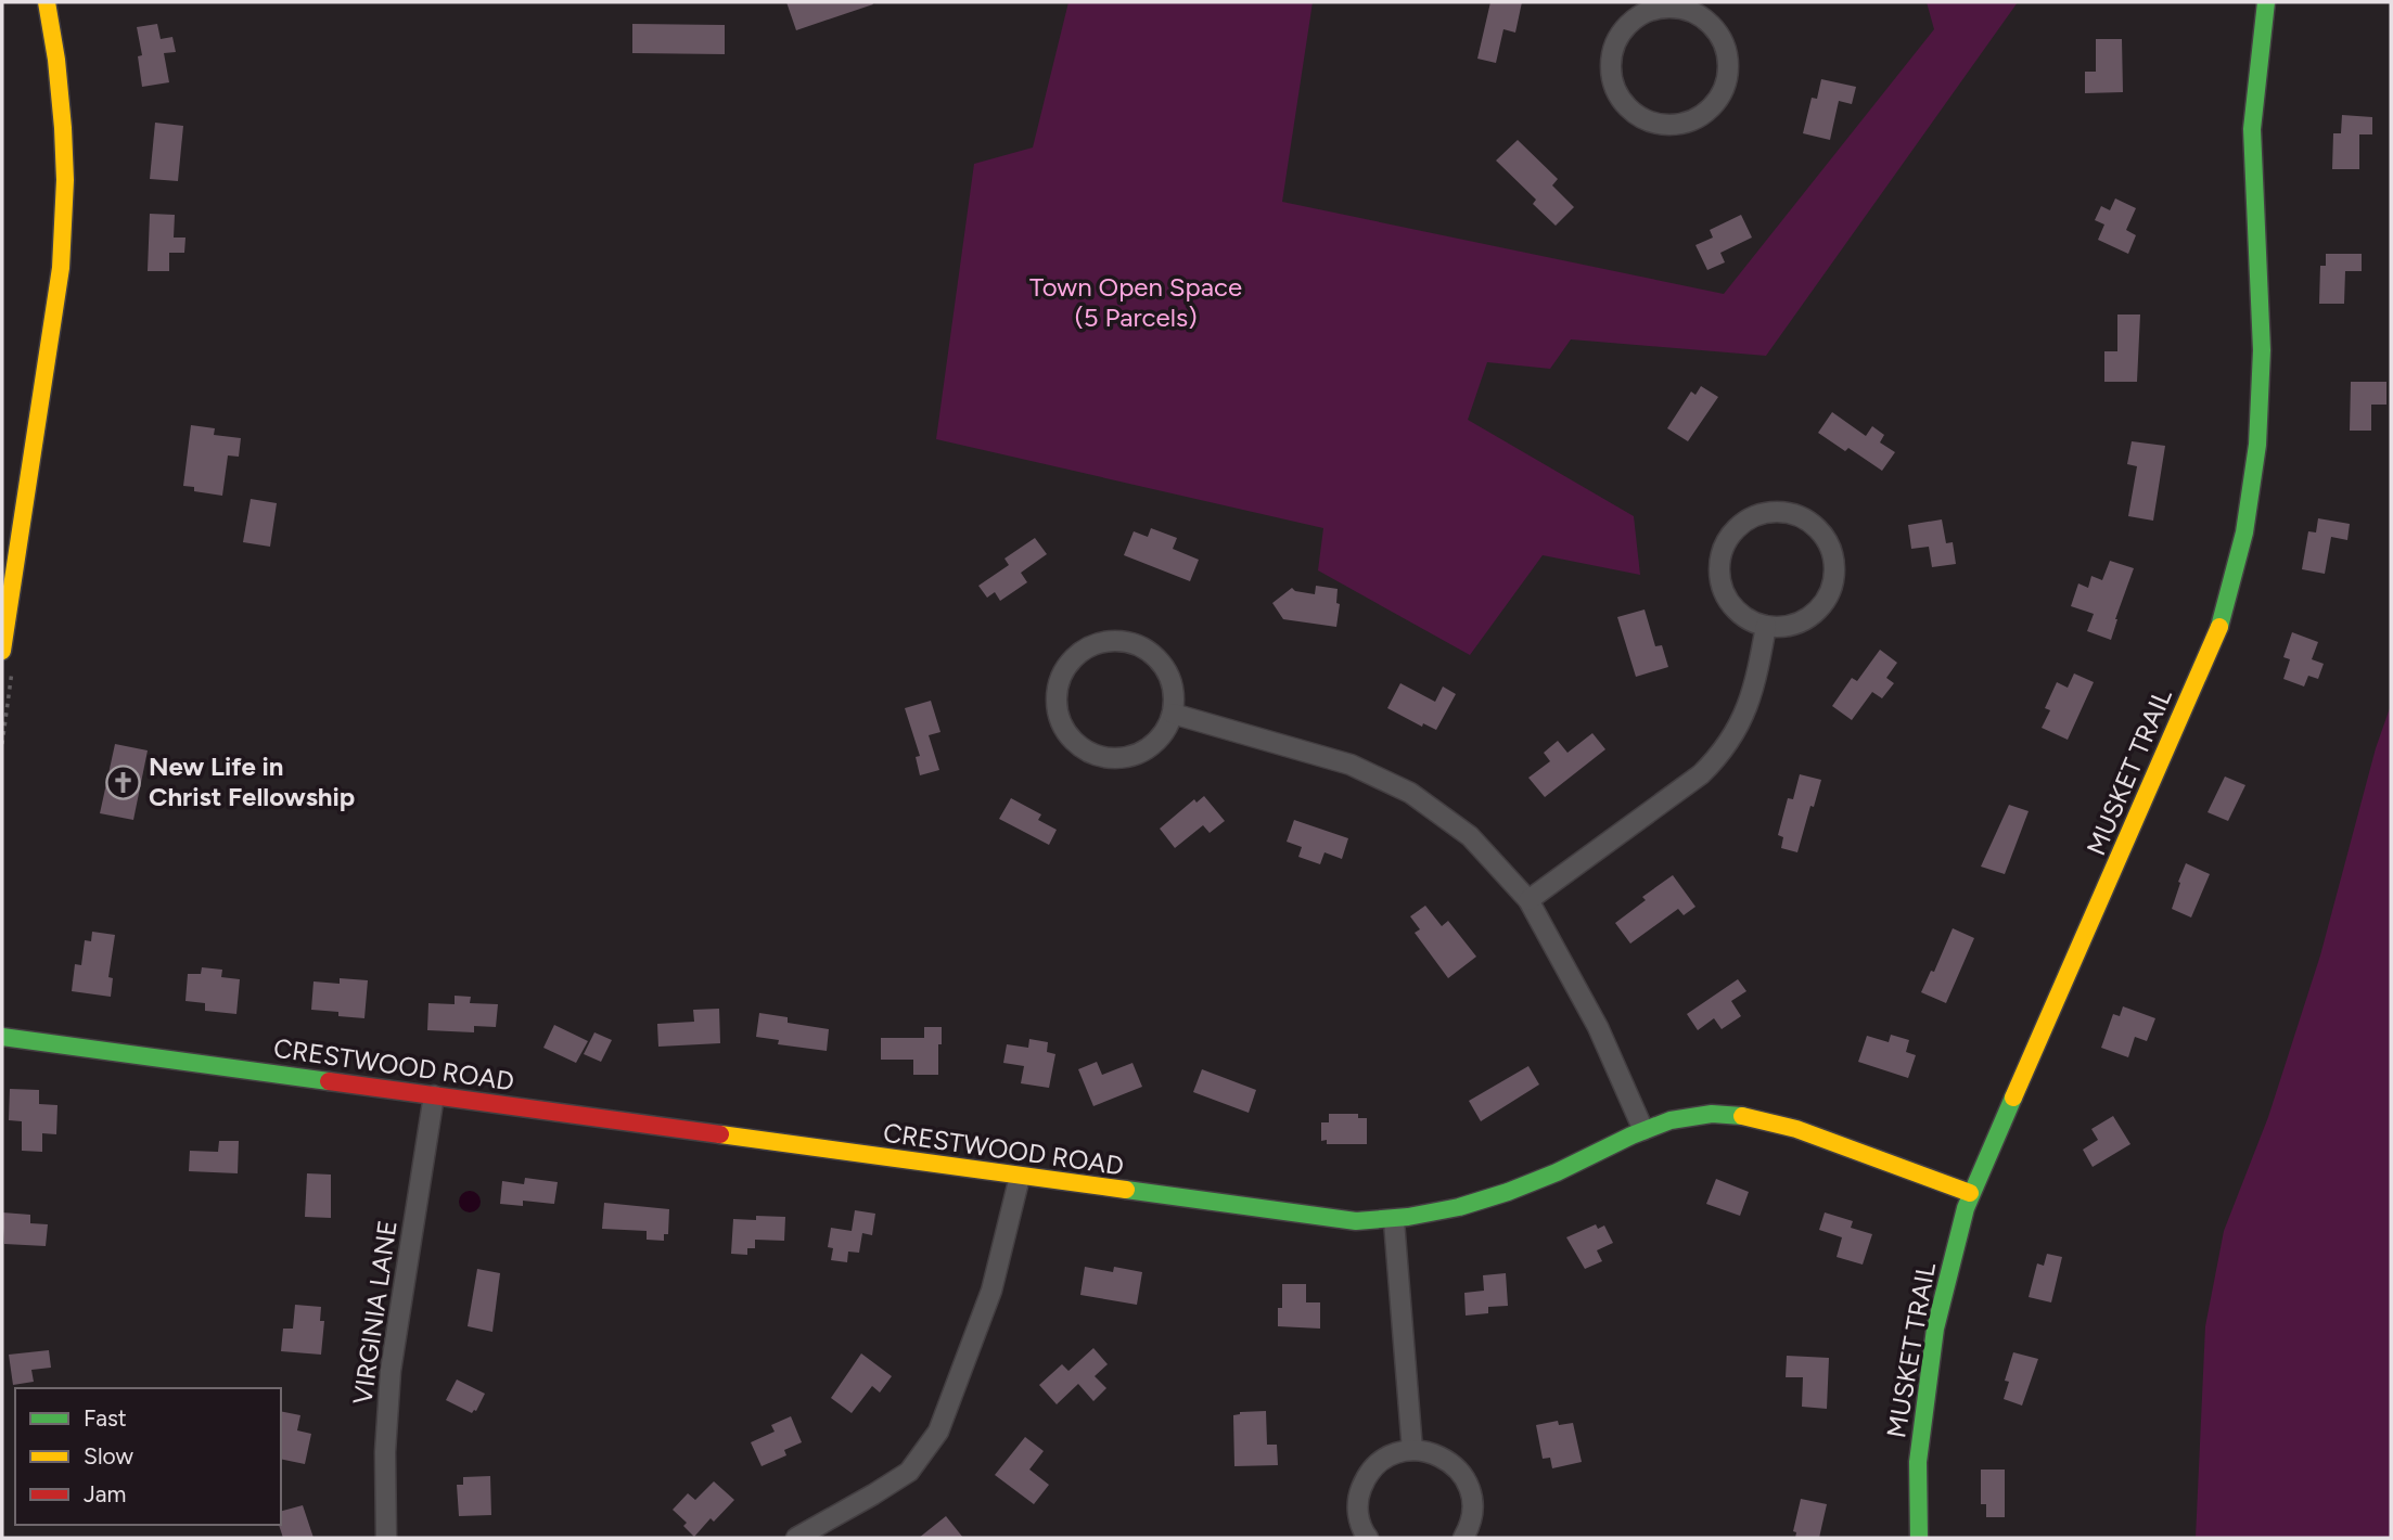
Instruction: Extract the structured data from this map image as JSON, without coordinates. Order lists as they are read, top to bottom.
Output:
{
  "streets": {
    "street": ["MUSKET TRAIL", "CRESTWOOD ROAD", "VIRGINIA LANE"]
  },
  "crossings": [
    ["MUSKET TRAIL", "CRESTWOOD ROAD"],
    ["CRESTWOOD ROAD", "VIRGINIA LANE"]
  ],
  "parks": ["Town Open Space (5 Parcels)"],
  "places": {
    "church": ["New Life in Christ Fellowship"]
  },
  "legend": ["Fast", "Slow", "Jam"]
}
